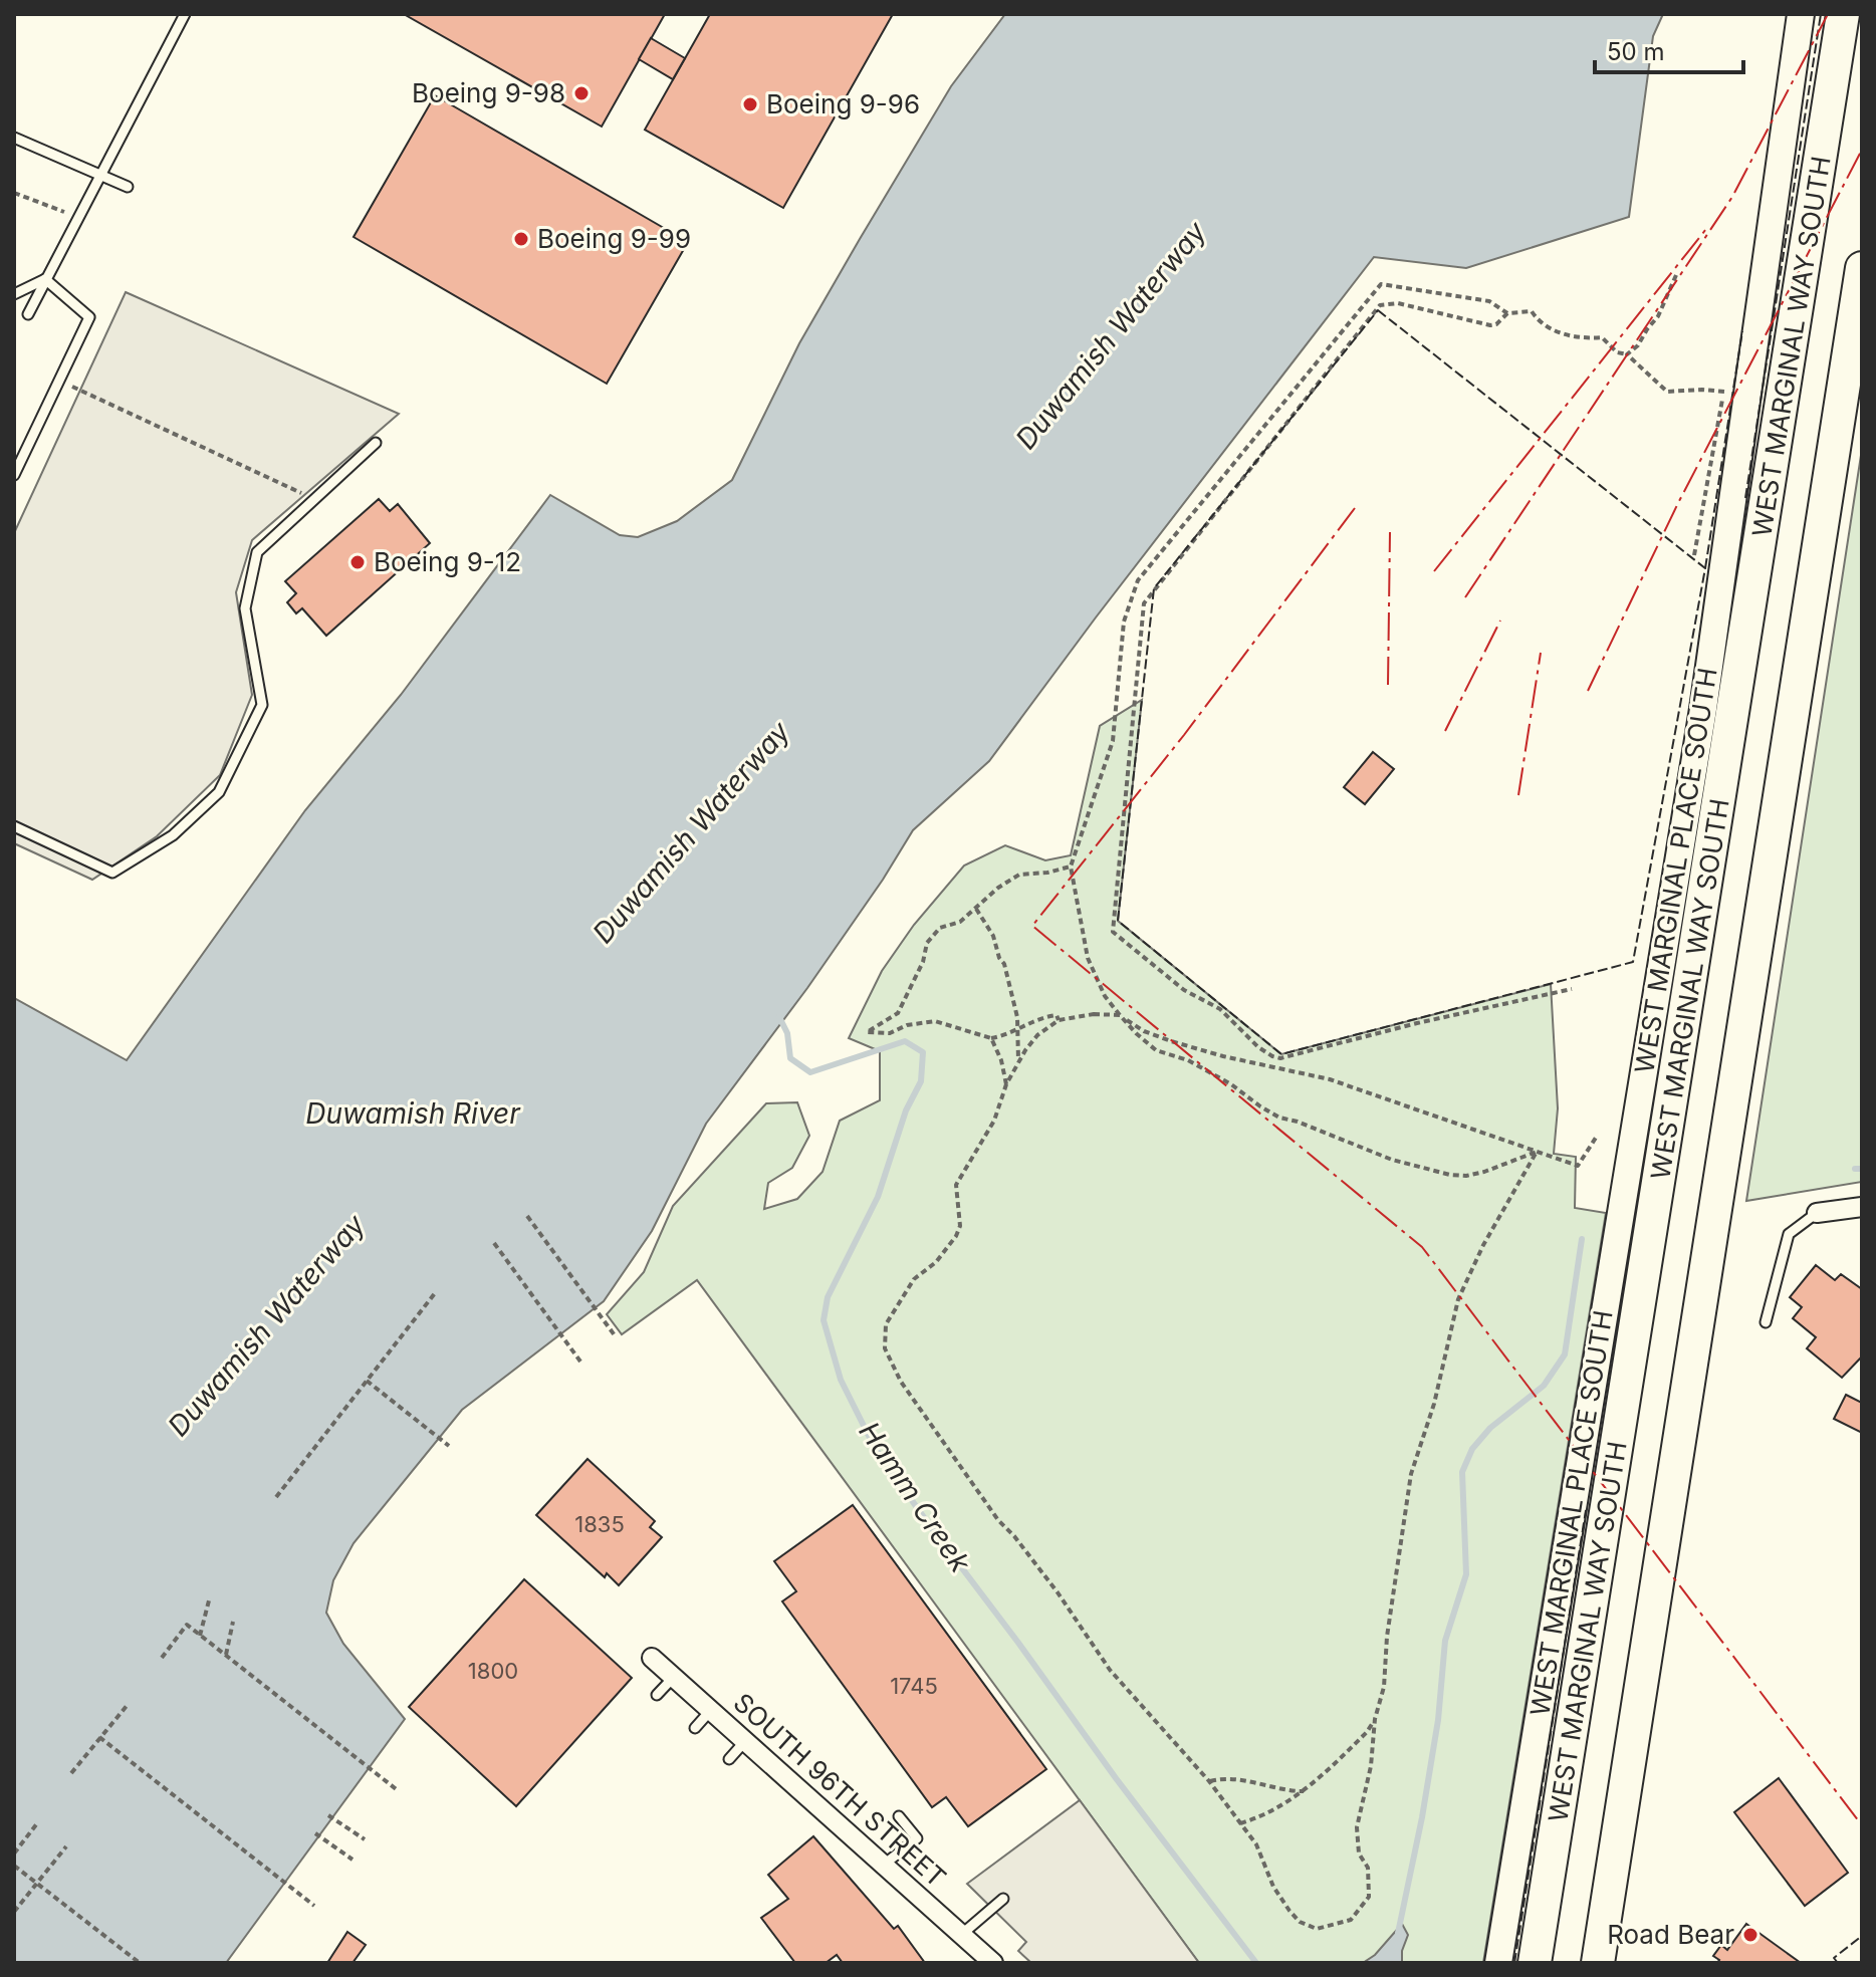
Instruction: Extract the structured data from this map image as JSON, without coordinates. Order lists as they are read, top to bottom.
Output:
{
  "streets": {
    "highway": ["WEST MARGINAL WAY SOUTH"],
    "street": ["WEST MARGINAL PLACE SOUTH", "SOUTH 96TH STREET"]
  },
  "water": ["Duwamish Waterway", "Duwamish River", "Hamm Creek"],
  "places": [
    "Boeing 9-98",
    "Boeing 9-96",
    "Boeing 9-99",
    "Boeing 9-12",
    "Road Bear"
  ],
  "house_numbers": ["1835", "1800", "1745"],
  "scale_bar": "50 m"
}
